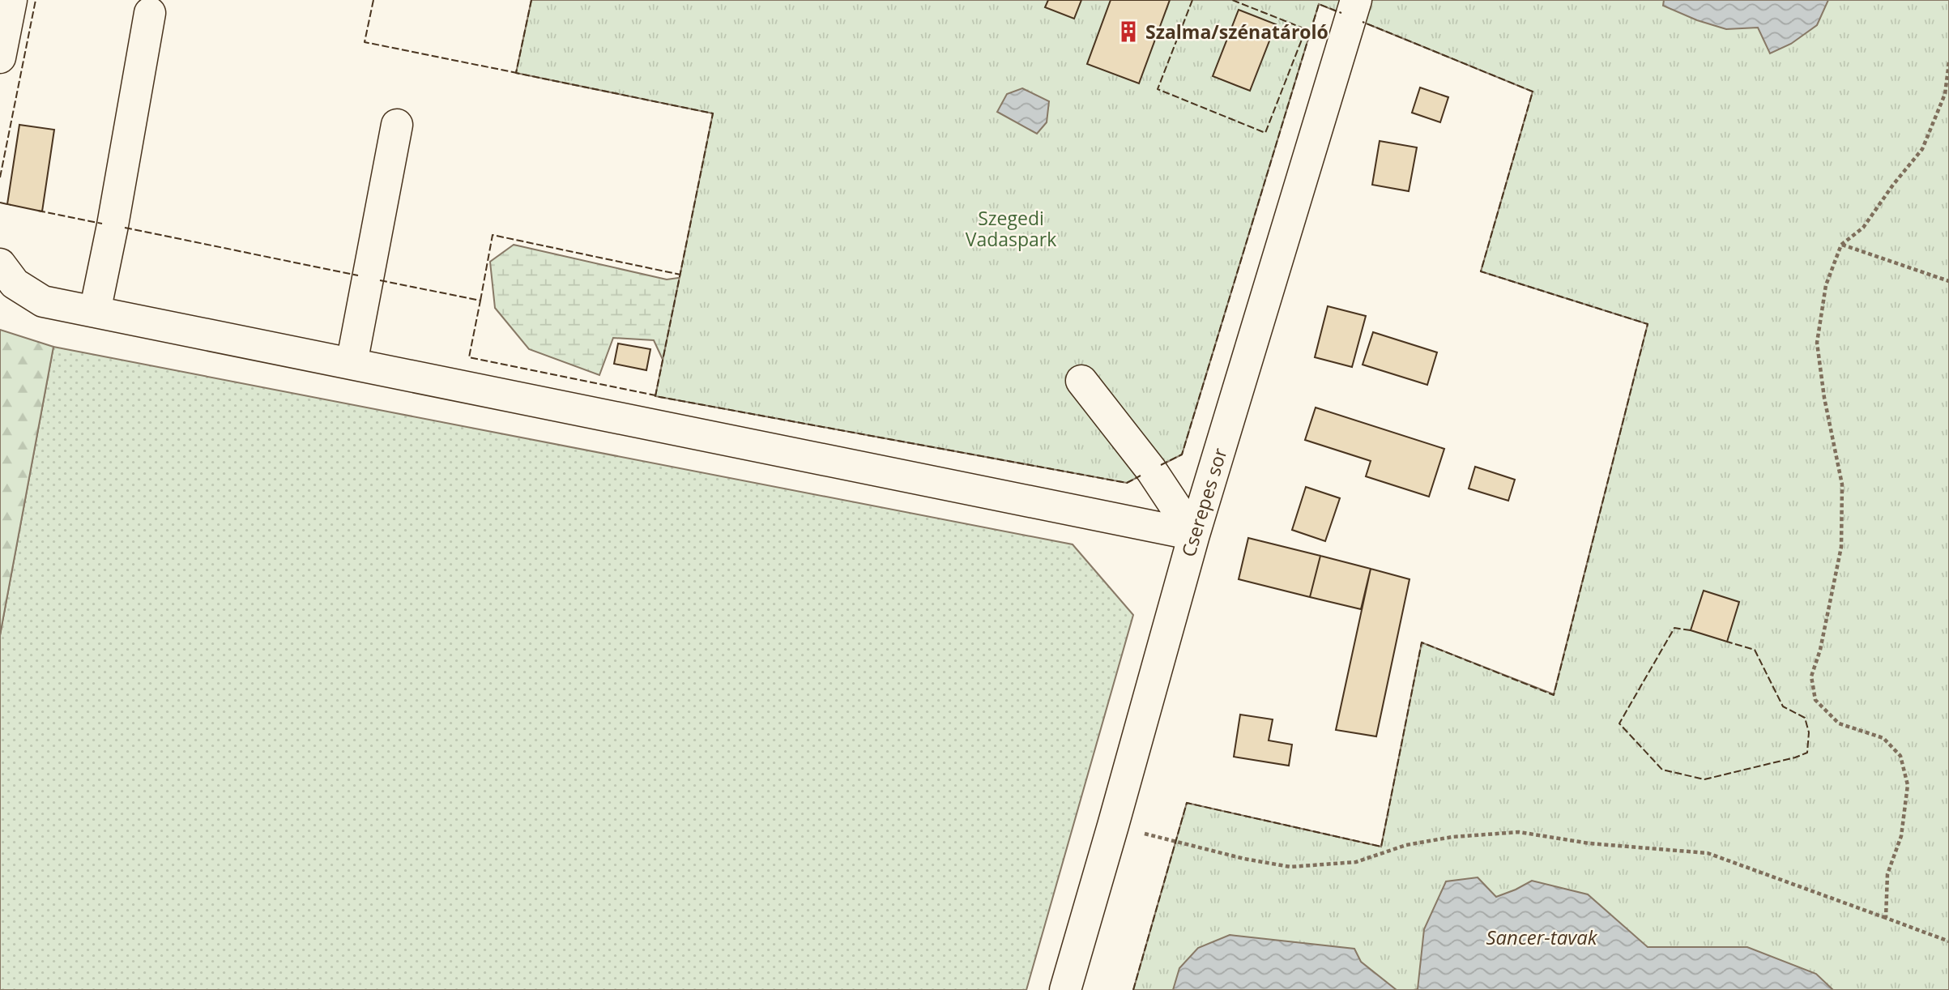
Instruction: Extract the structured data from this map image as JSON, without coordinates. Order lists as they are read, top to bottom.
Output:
{
  "streets": {
    "street": ["Cserepes sor"]
  },
  "water": ["Sancer-tavak"],
  "parks": ["Szegedi Vadaspark"],
  "places": {
    "building": ["Szalma/szénatároló"]
  }
}
